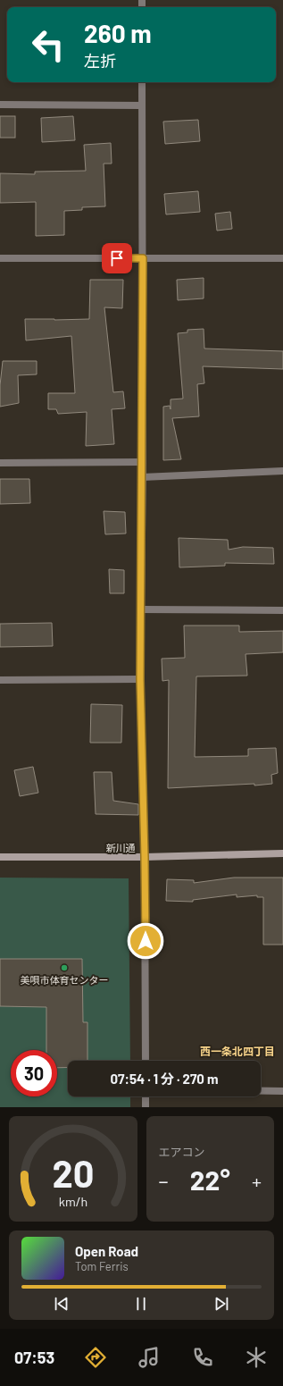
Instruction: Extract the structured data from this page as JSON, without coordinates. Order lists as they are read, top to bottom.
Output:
{
  "streets": {
    "street": ["新川通"]
  },
  "districts": ["西一条北四丁目"],
  "places": ["美唄市体育センター"],
  "page": {
    "turn": ["260 m", "左折"],
    "limit": "30",
    "trip": "07:54 · 1 分 · 270 m",
    "tile": "エアコン",
    "heat": ["−", "22°", "+"],
    "song": ["Open Road", "Tom Ferris"],
    "tabs": "07:53",
    "gauge": ["20", "km/h"]
  }
}
